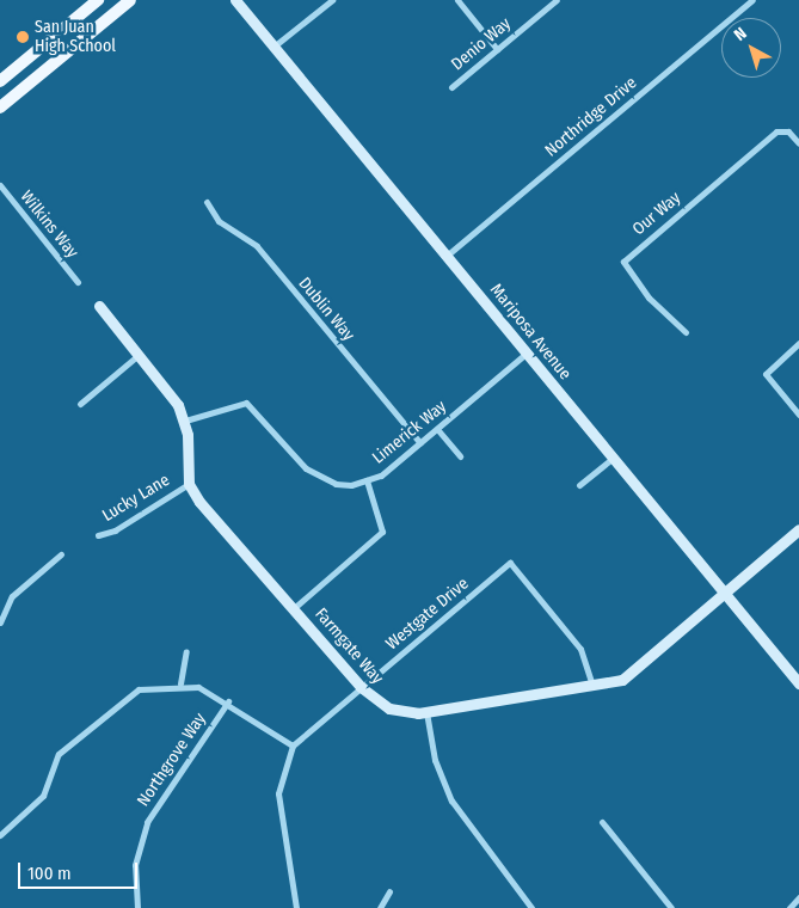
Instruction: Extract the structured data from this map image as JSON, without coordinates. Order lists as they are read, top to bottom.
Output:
{
  "streets": {
    "street": [
      "Denio Way",
      "Northridge Drive",
      "Our Way",
      "Wilkins Way",
      "Dublin Way",
      "Mariposa Avenue",
      "Limerick Way",
      "Lucky Lane",
      "Westgate Drive",
      "Farmgate Way",
      "Northgrove Way"
    ]
  },
  "crossings": [
    ["Northridge Drive", "Mariposa Avenue"],
    ["Dublin Way", "Limerick Way"],
    ["Mariposa Avenue", "Limerick Way"],
    ["Mariposa Avenue", "Farmgate Way"],
    ["Lucky Lane", "Farmgate Way"],
    ["Westgate Drive", "Farmgate Way"]
  ],
  "places": ["San Juan High School"],
  "scale_bar": "100 m",
  "north": "top left"
}
